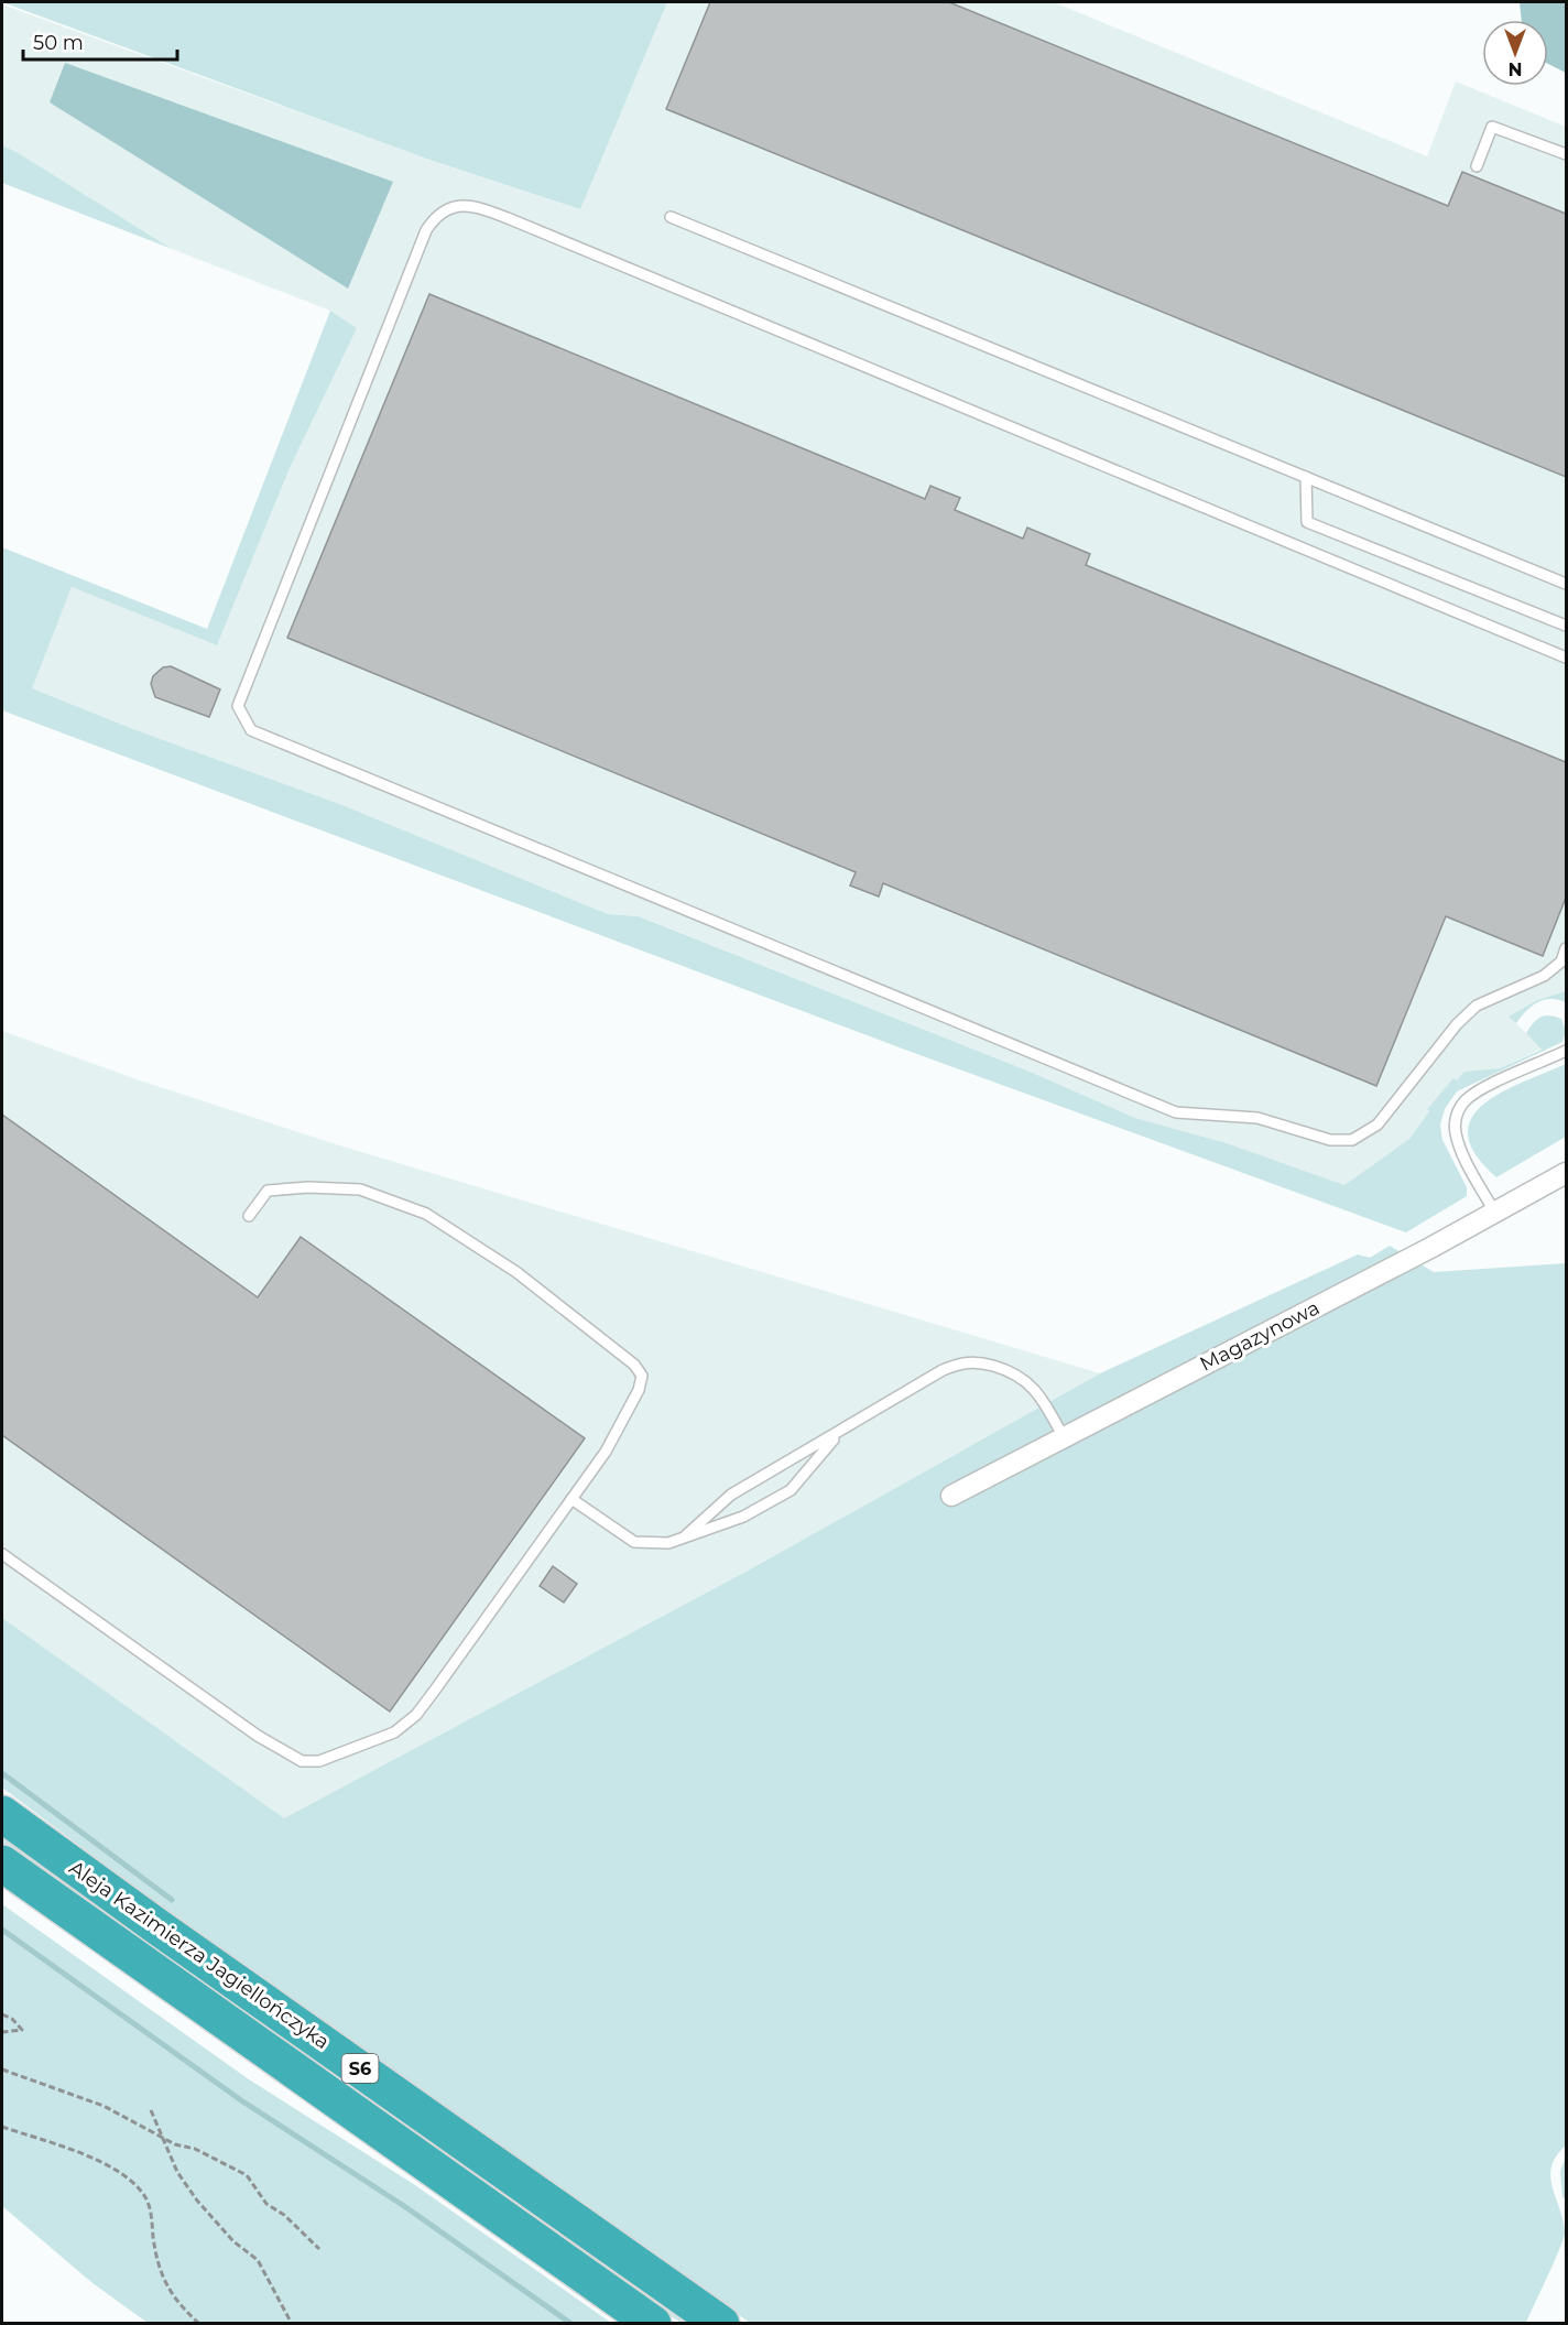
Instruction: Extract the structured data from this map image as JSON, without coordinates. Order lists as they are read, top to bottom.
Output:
{
  "streets": {
    "highway": ["Aleja Kazimierza Jagiellończyka", "S6"],
    "street": ["Magazynowa"]
  },
  "scale_bar": "50 m",
  "north": "bottom"
}
